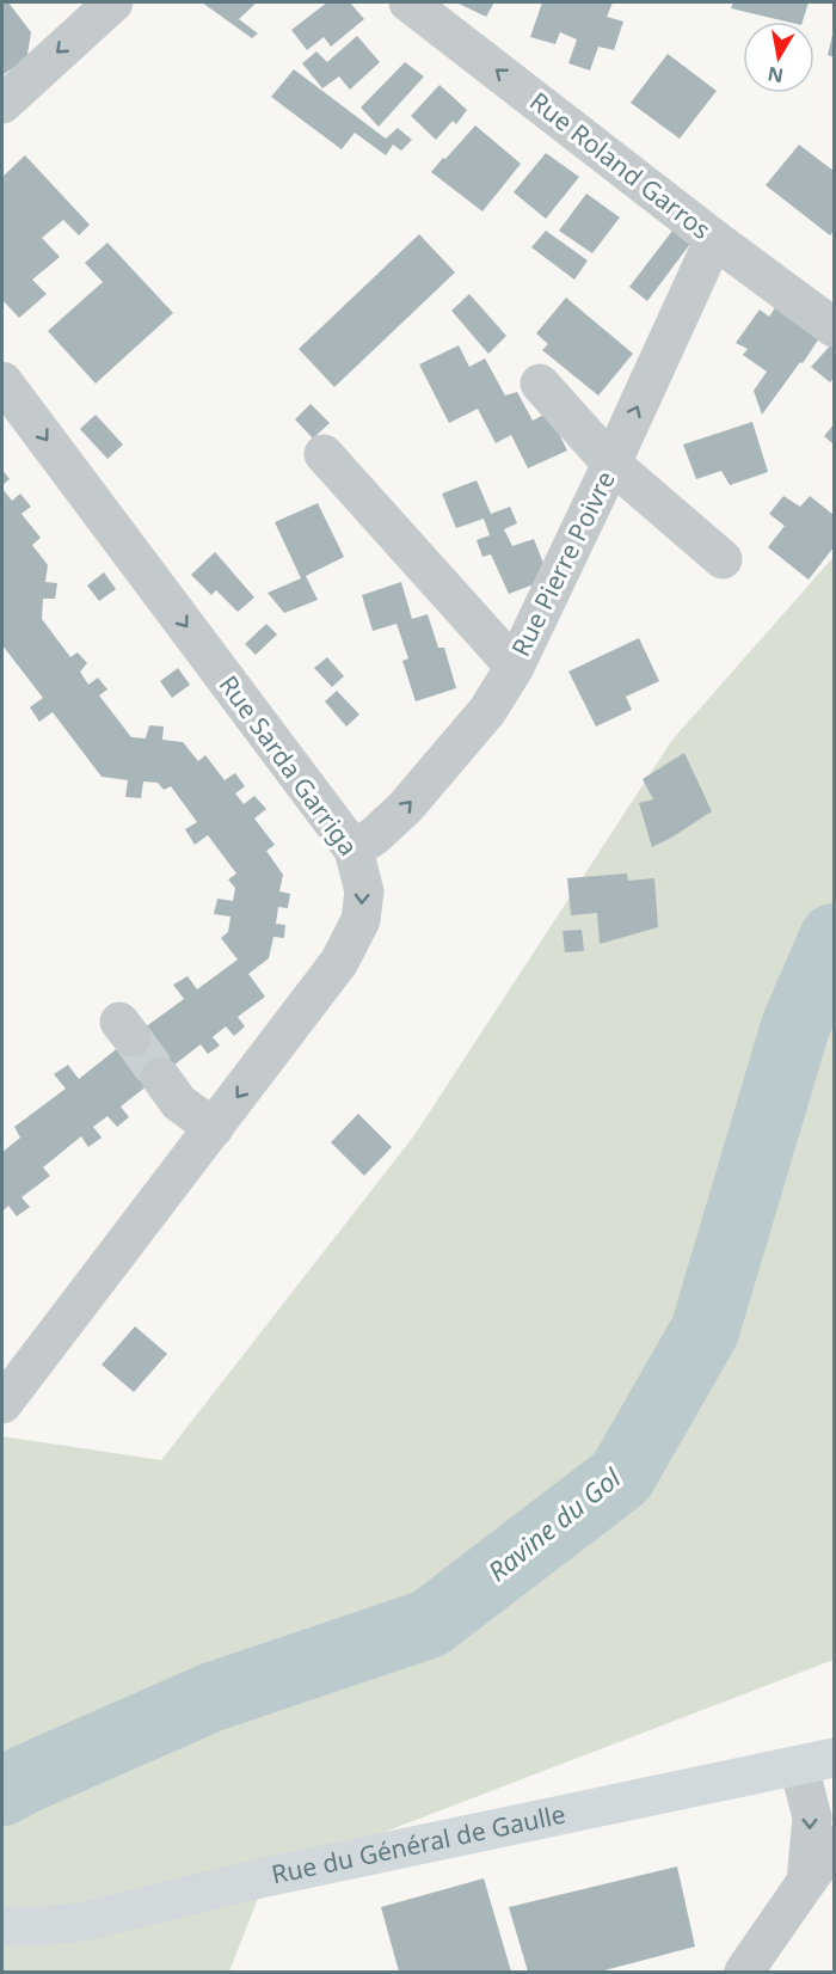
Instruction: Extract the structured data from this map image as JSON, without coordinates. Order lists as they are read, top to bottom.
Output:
{
  "streets": {
    "main road": ["Rue du Général de Gaulle"],
    "street": ["Rue Roland Garros", "Rue Pierre Poivre", "Rue Sarda Garriga"]
  },
  "crossings": [
    ["Rue Roland Garros", "Rue Pierre Poivre"],
    ["Rue Pierre Poivre", "Rue Sarda Garriga"]
  ],
  "one_way": ["Rue Roland Garros", "Rue Pierre Poivre", "Rue Sarda Garriga"],
  "water": ["Ravine du Gol"],
  "north": "bottom"
}
